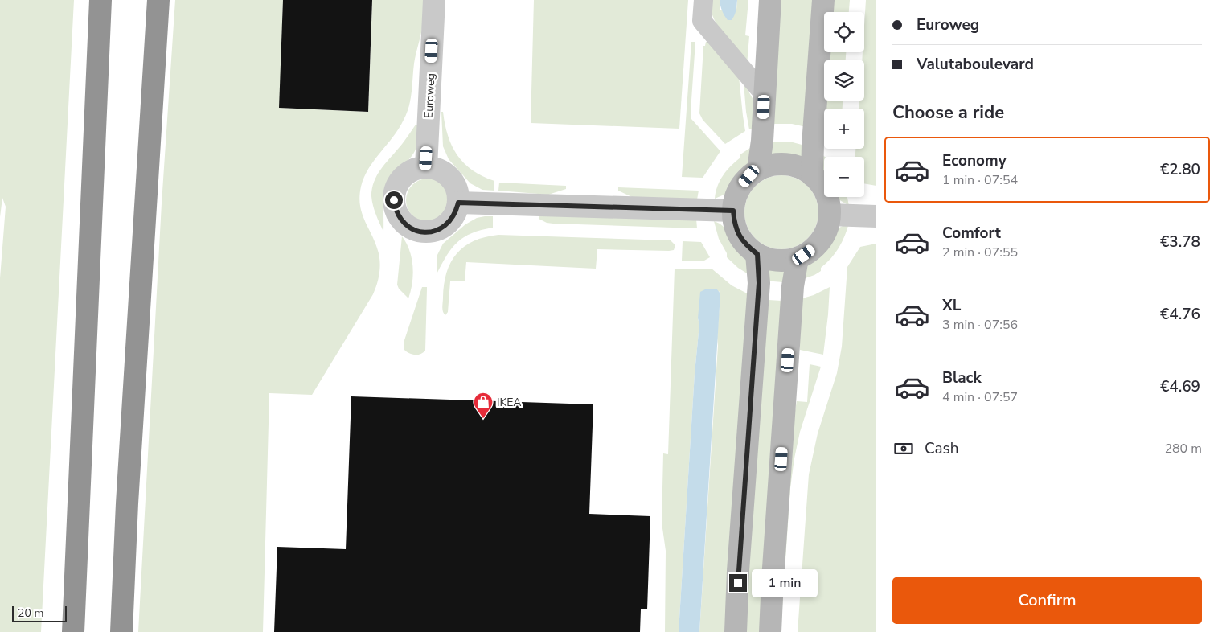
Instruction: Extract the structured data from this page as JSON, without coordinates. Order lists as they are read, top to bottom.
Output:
{
  "streets": {
    "street": ["Euroweg"]
  },
  "places": {
    "shop": ["IKEA"]
  },
  "scale_bar": "20 m",
  "page": {
    "banner": ["Euroweg", "Valutaboulevard"],
    "map_buttons": ["+", "−"],
    "heading": "Choose a ride",
    "list": [
      {
        "name": "Economy",
        "note": "1 min · 07:54",
        "value": "€2.80"
      },
      {
        "name": "Comfort",
        "note": "2 min · 07:55",
        "value": "€3.78"
      },
      {
        "name": "XL",
        "note": "3 min · 07:56",
        "value": "€4.76"
      },
      {
        "name": "Black",
        "note": "4 min · 07:57",
        "value": "€4.69"
      }
    ],
    "pay": ["Cash", "280 m"],
    "bubble": "1 min",
    "buttons": "Confirm",
    "scale": "20 m"
  }
}
